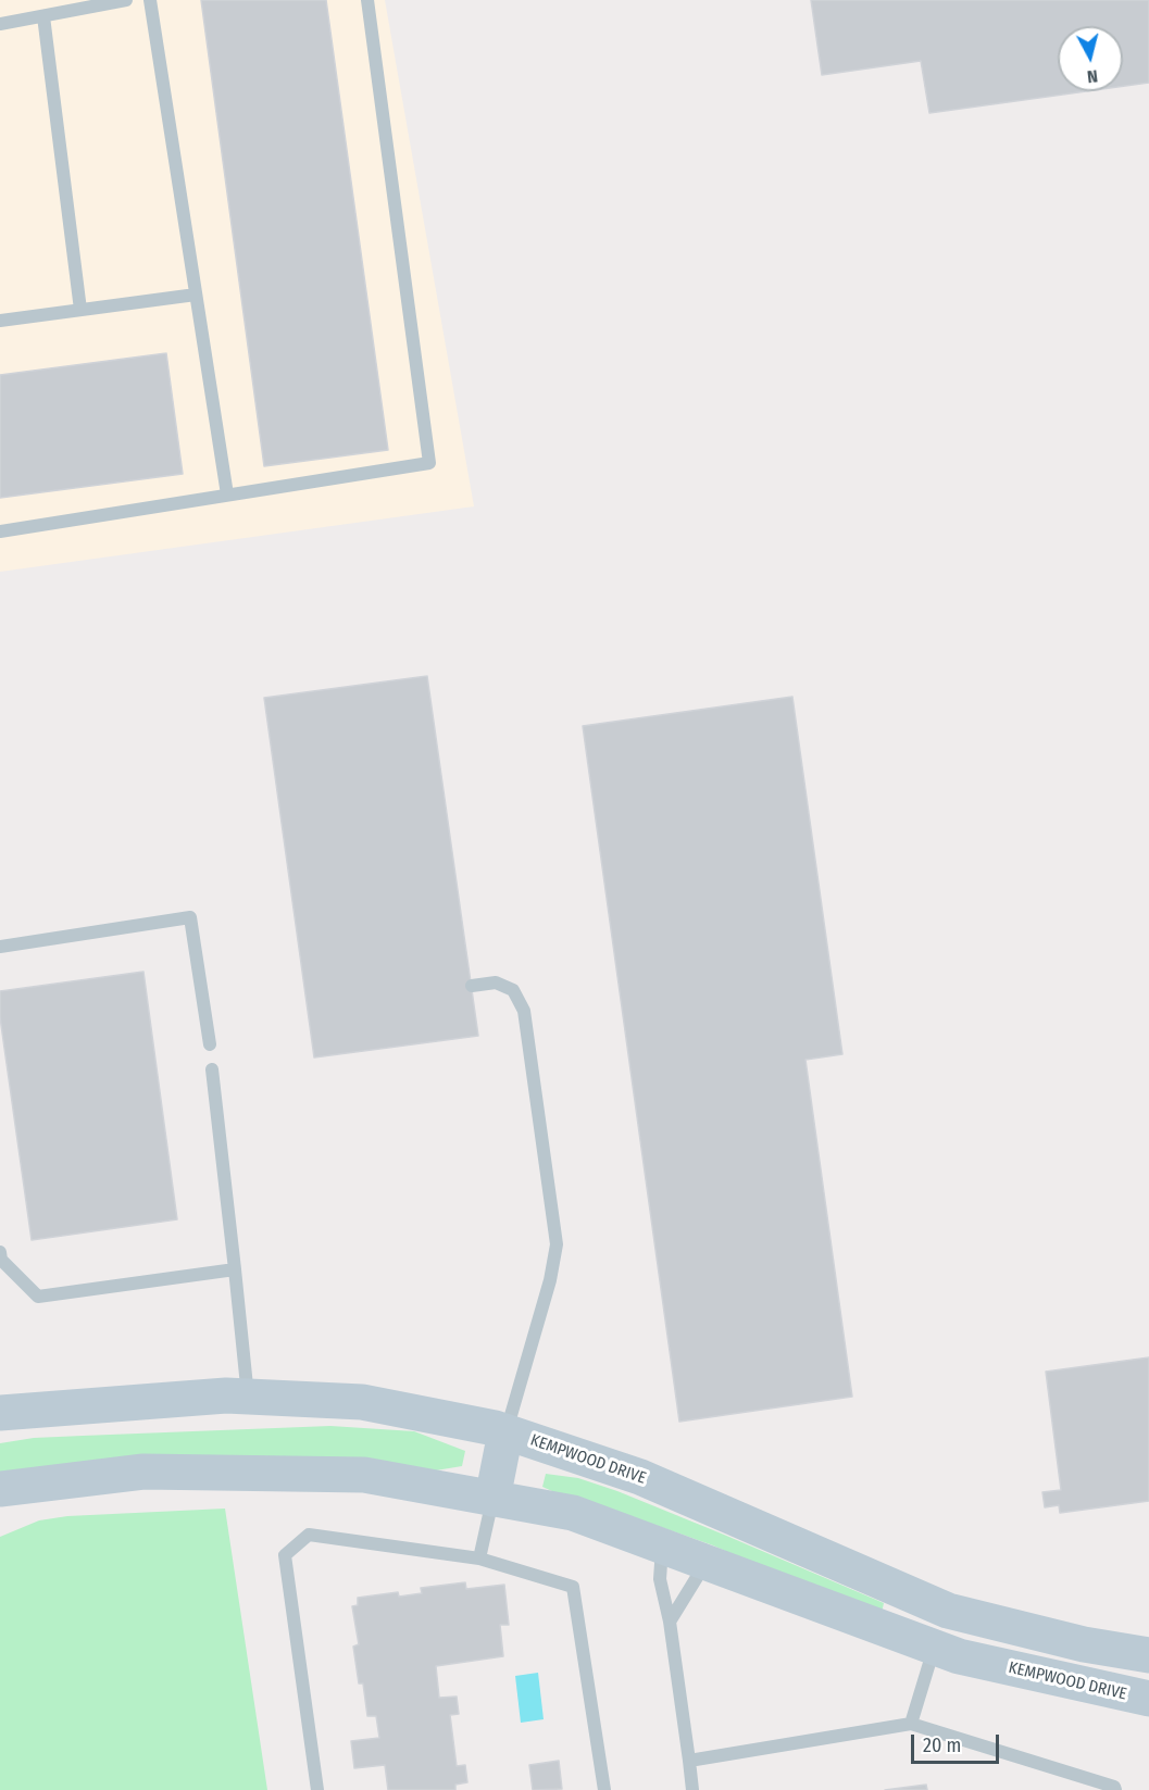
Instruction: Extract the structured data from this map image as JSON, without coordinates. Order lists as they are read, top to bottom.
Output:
{
  "streets": {
    "main road": ["KEMPWOOD DRIVE"]
  },
  "scale_bar": "20 m",
  "north": "bottom"
}
